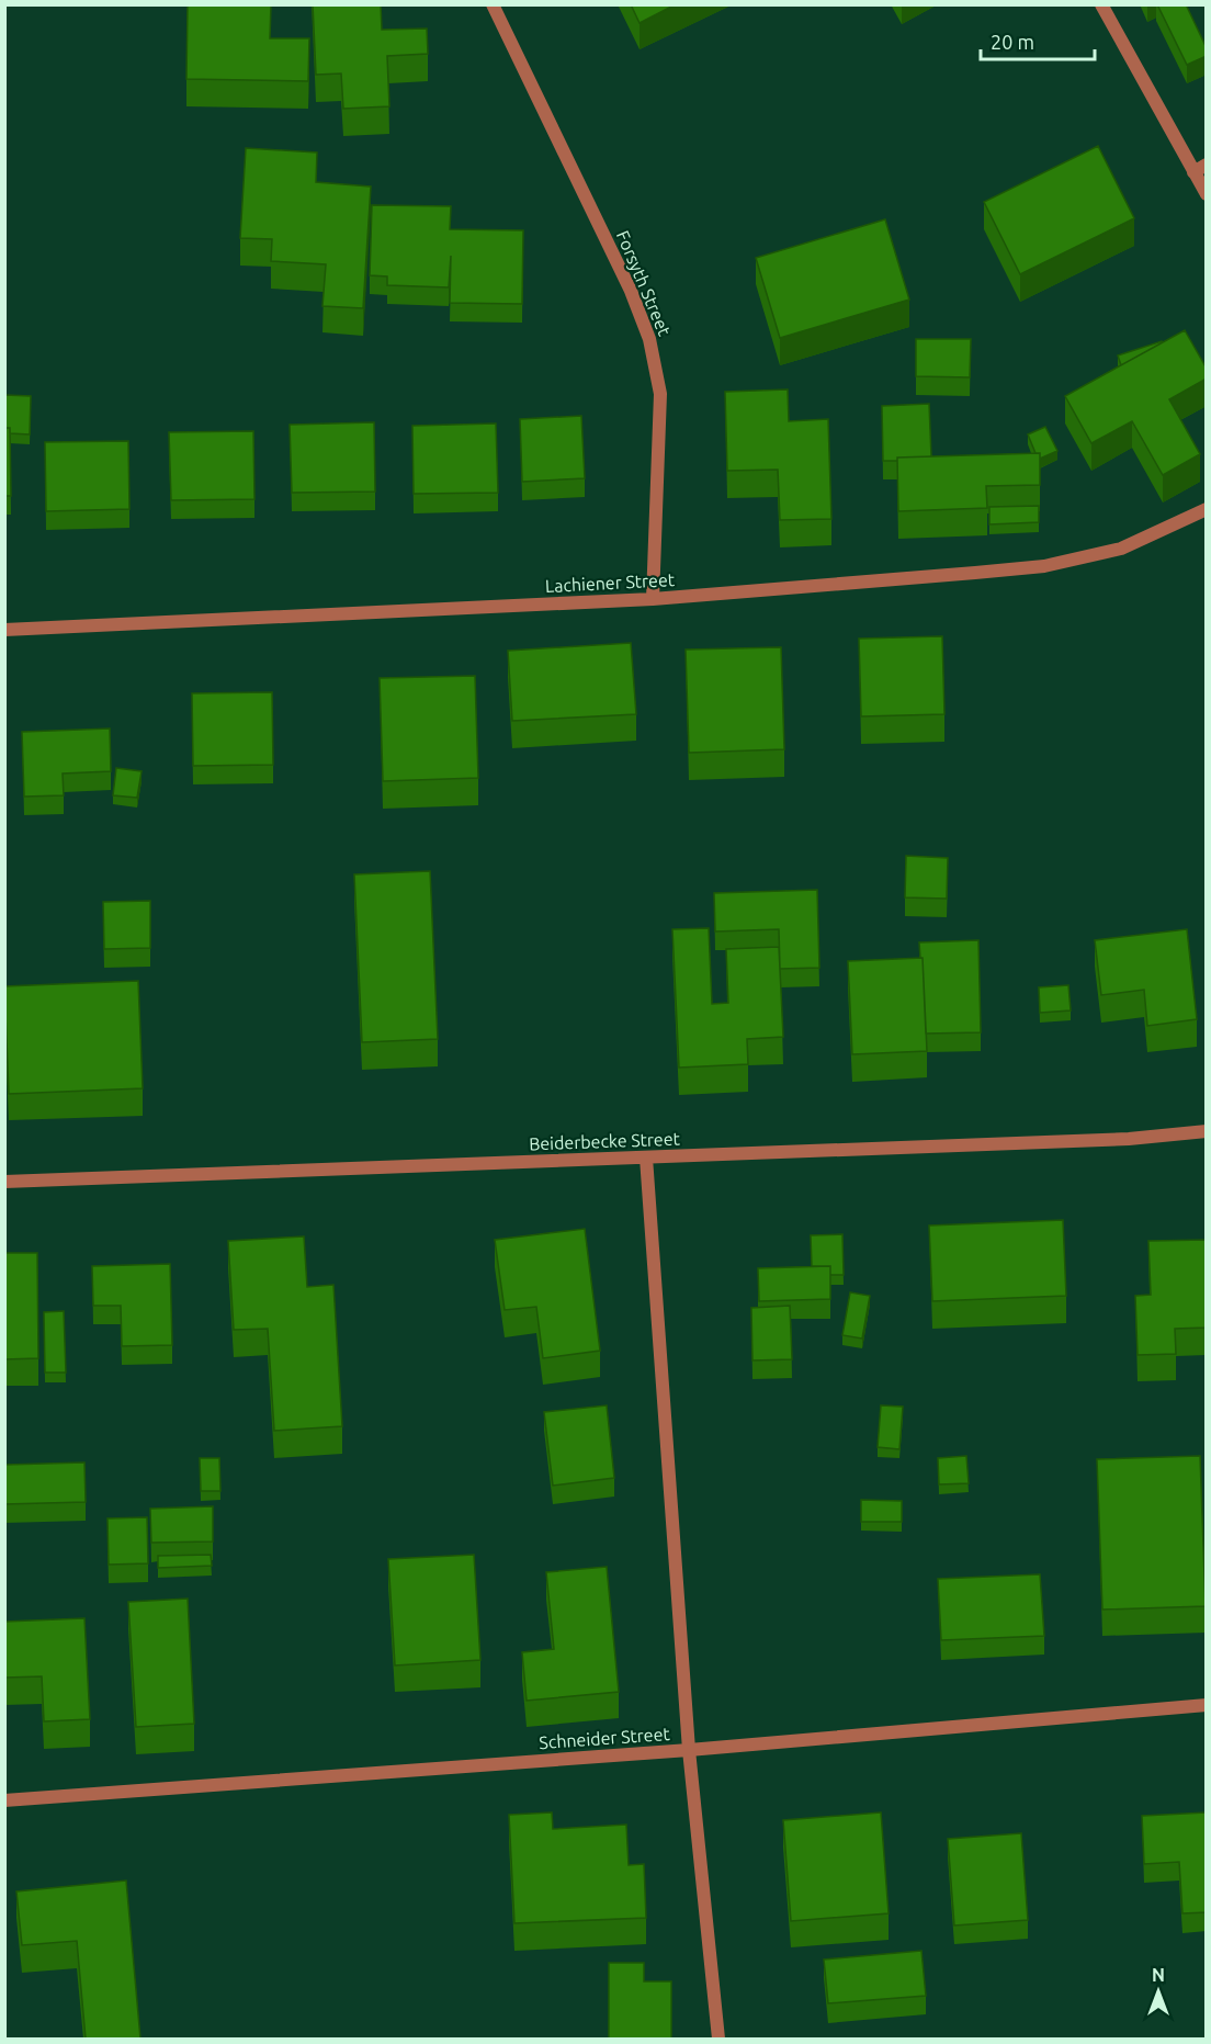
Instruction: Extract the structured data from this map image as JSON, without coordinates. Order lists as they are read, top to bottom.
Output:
{
  "streets": {
    "street": [
      "Forsyth Street",
      "Lachiener Street",
      "Beiderbecke Street",
      "Schneider Street"
    ]
  },
  "crossings": [
    ["Forsyth Street", "Lachiener Street"]
  ],
  "scale_bar": "20 m",
  "north": "top"
}
